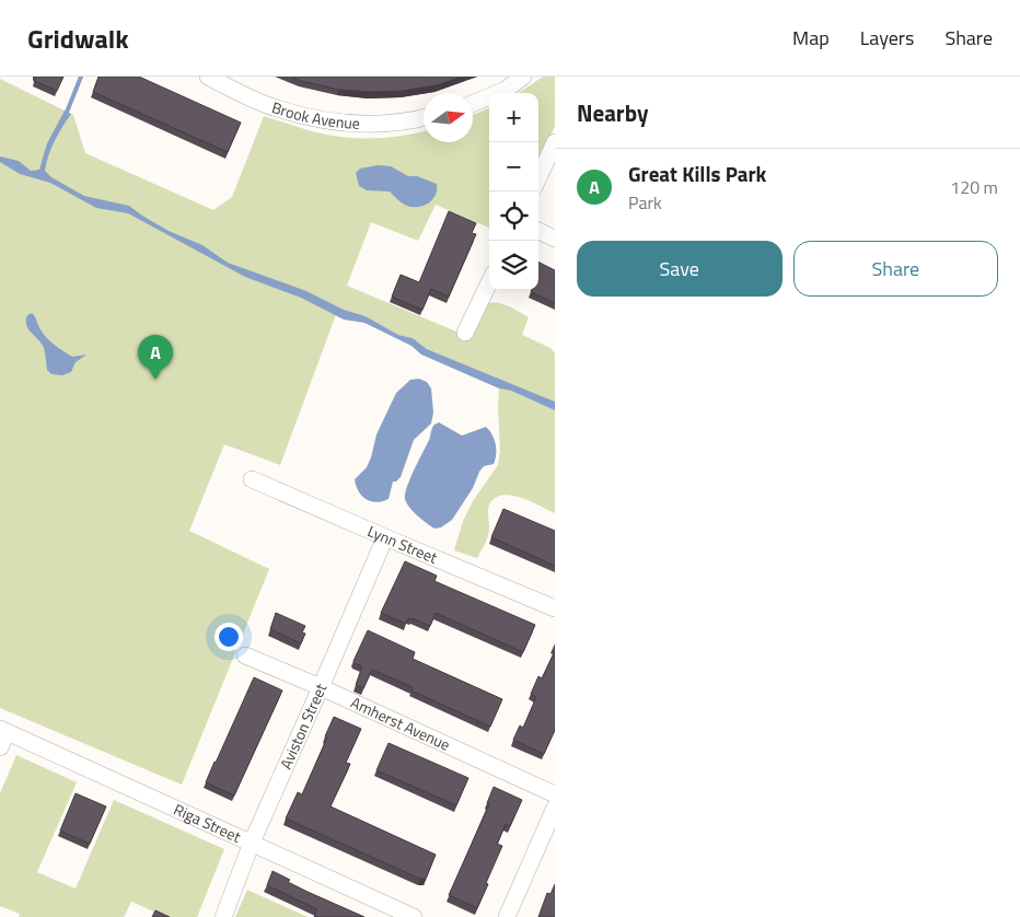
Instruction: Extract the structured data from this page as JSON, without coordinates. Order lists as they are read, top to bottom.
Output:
{
  "streets": {
    "street": [
      "Brook Avenue",
      "Lynn Street",
      "Amherst Avenue",
      "Aviston Street",
      "Riga Street"
    ]
  },
  "crossings": [
    ["Lynn Street", "Aviston Street"],
    ["Amherst Avenue", "Aviston Street"],
    ["Aviston Street", "Riga Street"]
  ],
  "north": "right",
  "page": {
    "header": "Gridwalk",
    "nav": ["Map", "Layers", "Share"],
    "heading": "Nearby",
    "map_buttons": ["+", "−"],
    "list": [
      {
        "mark": "A",
        "name": "Great Kills Park",
        "note": "Park",
        "value": "120 m"
      }
    ],
    "buttons": ["Save", "Share"],
    "pins": "A"
  }
}
